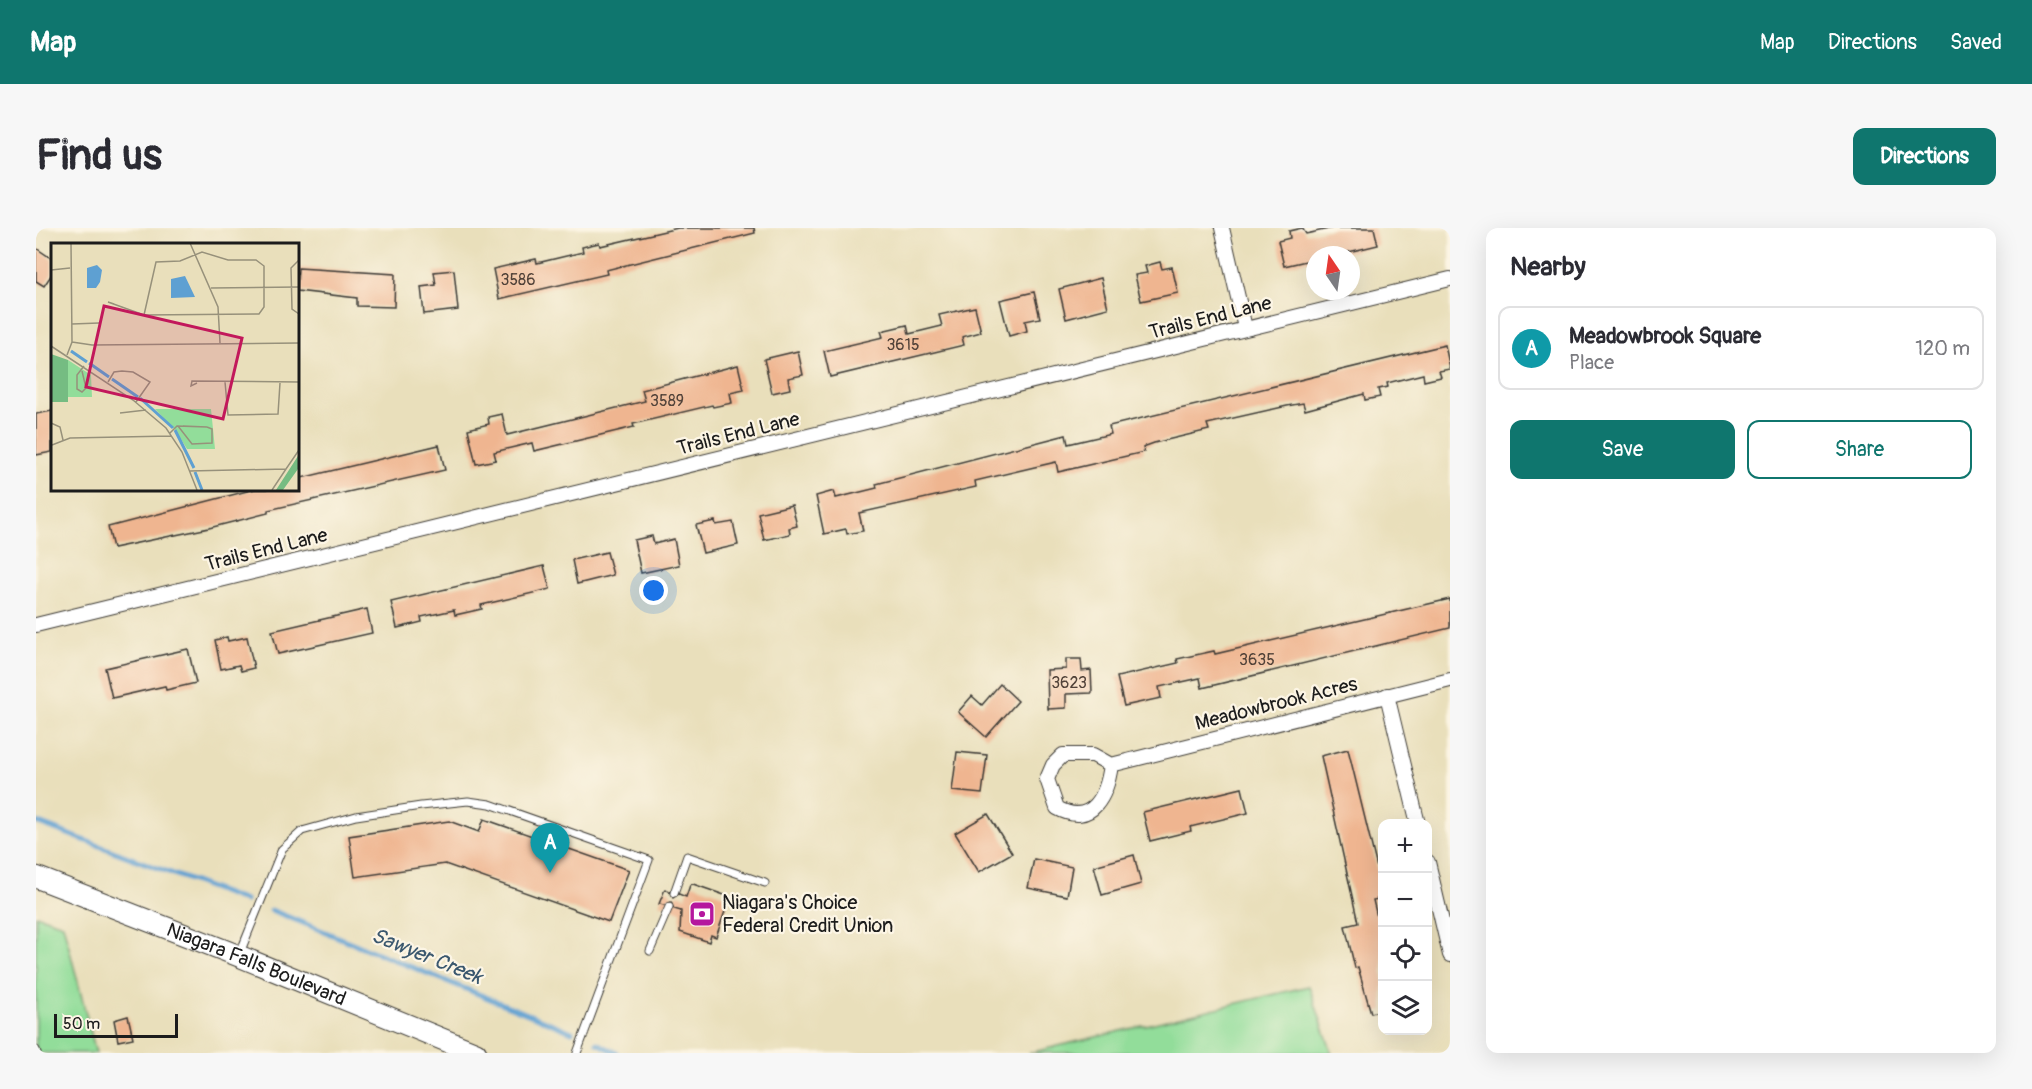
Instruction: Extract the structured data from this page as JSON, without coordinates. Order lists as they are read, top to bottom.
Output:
{
  "streets": {
    "main road": ["Niagara Falls Boulevard"],
    "street": ["Trails End Lane", "Meadowbrook Acres"]
  },
  "water": ["Sawyer Creek"],
  "places": {
    "bank": ["Niagara's Choice Federal Credit Union"]
  },
  "house_numbers": [
    "3586",
    "3615",
    "3589",
    "3635",
    "3623"
  ],
  "scale_bar": "50 m",
  "north": "top",
  "page": {
    "header": "Map",
    "nav": ["Map", "Directions", "Saved"],
    "buttons": [
      "Directions",
      ["Save", "Share"]
    ],
    "title": "Find us",
    "heading": "Nearby",
    "list": [
      {
        "mark": "A",
        "name": "Meadowbrook Square",
        "note": "Place",
        "value": "120 m"
      }
    ],
    "map_buttons": ["+", "−"],
    "pins": "A",
    "scale": "50 m"
  }
}
